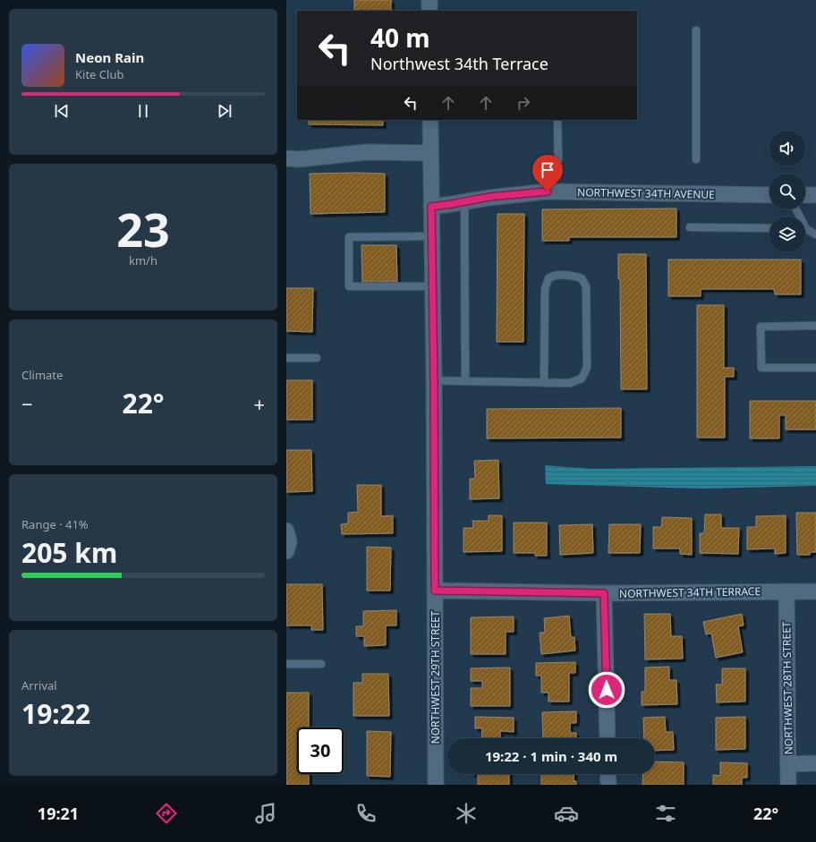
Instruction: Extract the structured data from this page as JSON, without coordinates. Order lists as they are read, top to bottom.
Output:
{
  "streets": {
    "street": [
      "NORTHWEST 34TH AVENUE",
      "NORTHWEST 34TH TERRACE",
      "NORTHWEST 29TH STREET",
      "NORTHWEST 28TH STREET"
    ]
  },
  "crossings": [
    ["NORTHWEST 34TH AVENUE", "NORTHWEST 29TH STREET"],
    ["NORTHWEST 34TH TERRACE", "NORTHWEST 29TH STREET"],
    ["NORTHWEST 34TH TERRACE", "NORTHWEST 28TH STREET"]
  ],
  "page": {
    "turn": ["40 m", "Northwest 34th Terrace"],
    "song": ["Neon Rain", "Kite Club"],
    "tile": [
      ["23", "km/h"],
      "Climate",
      ["Range · 41%", "205 km"],
      ["Arrival", "19:22"]
    ],
    "heat": ["−", "22°", "+"],
    "limit": "30",
    "trip": "19:22 · 1 min · 340 m",
    "tabs": ["19:21", "22°"]
  }
}
